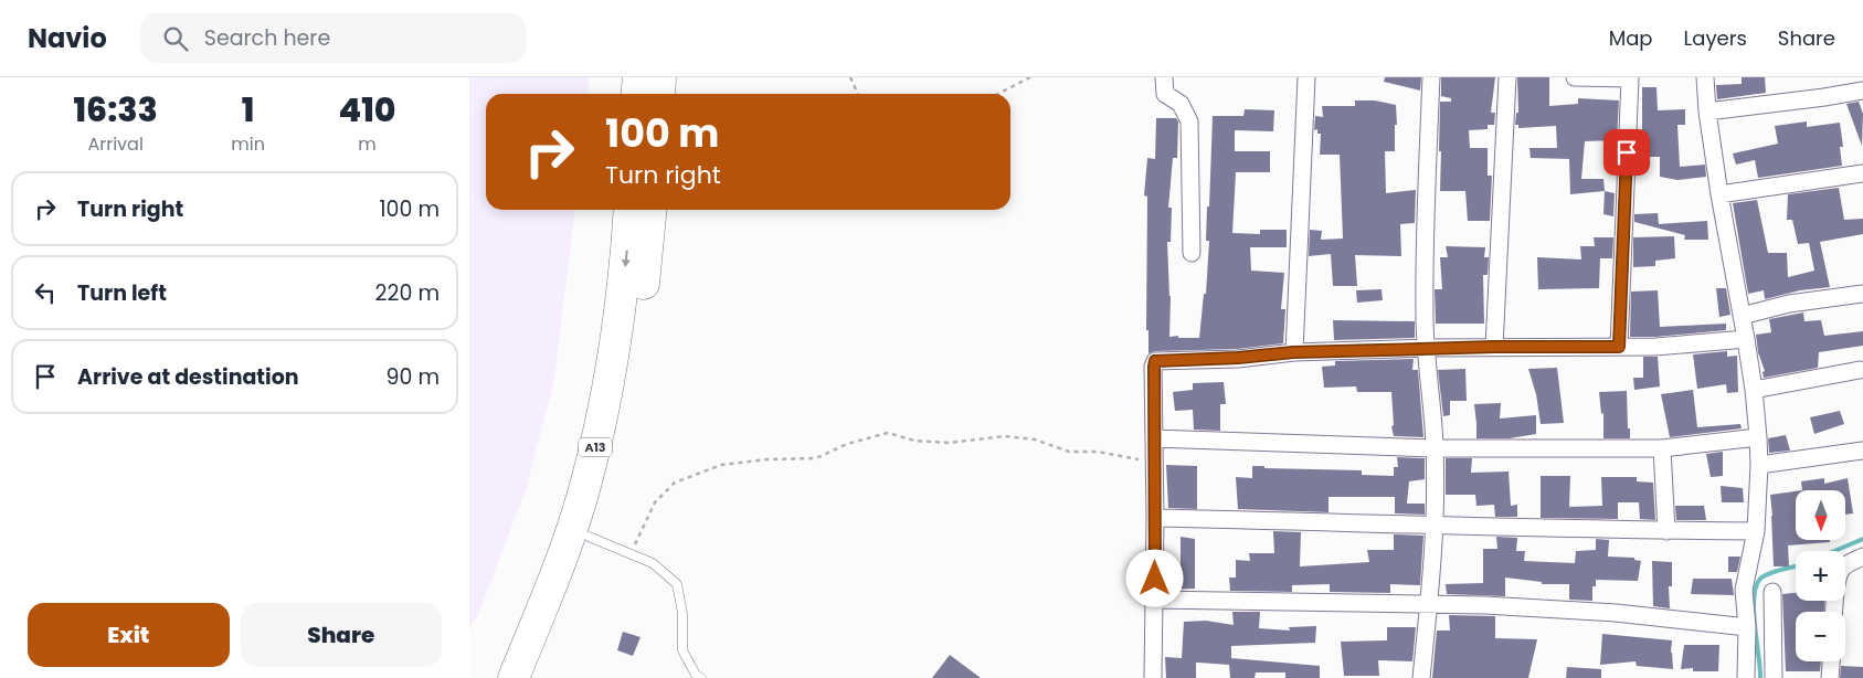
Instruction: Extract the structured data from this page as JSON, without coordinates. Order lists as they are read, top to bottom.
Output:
{
  "streets": {
    "highway": ["A13"]
  },
  "north": "bottom",
  "page": {
    "header": "Navio",
    "search": "Search here",
    "nav": ["Map", "Layers", "Share"],
    "eta": [
      "16:33",
      "Arrival",
      "1",
      "min",
      "410",
      "m"
    ],
    "turn": ["100 m", "Turn right"],
    "list": [
      {
        "name": "Turn right",
        "value": "100 m"
      },
      {
        "name": "Turn left",
        "value": "220 m"
      },
      {
        "name": "Arrive at destination",
        "value": "90 m"
      }
    ],
    "map_buttons": ["+", "−"],
    "buttons": ["Exit", "Share"]
  }
}
